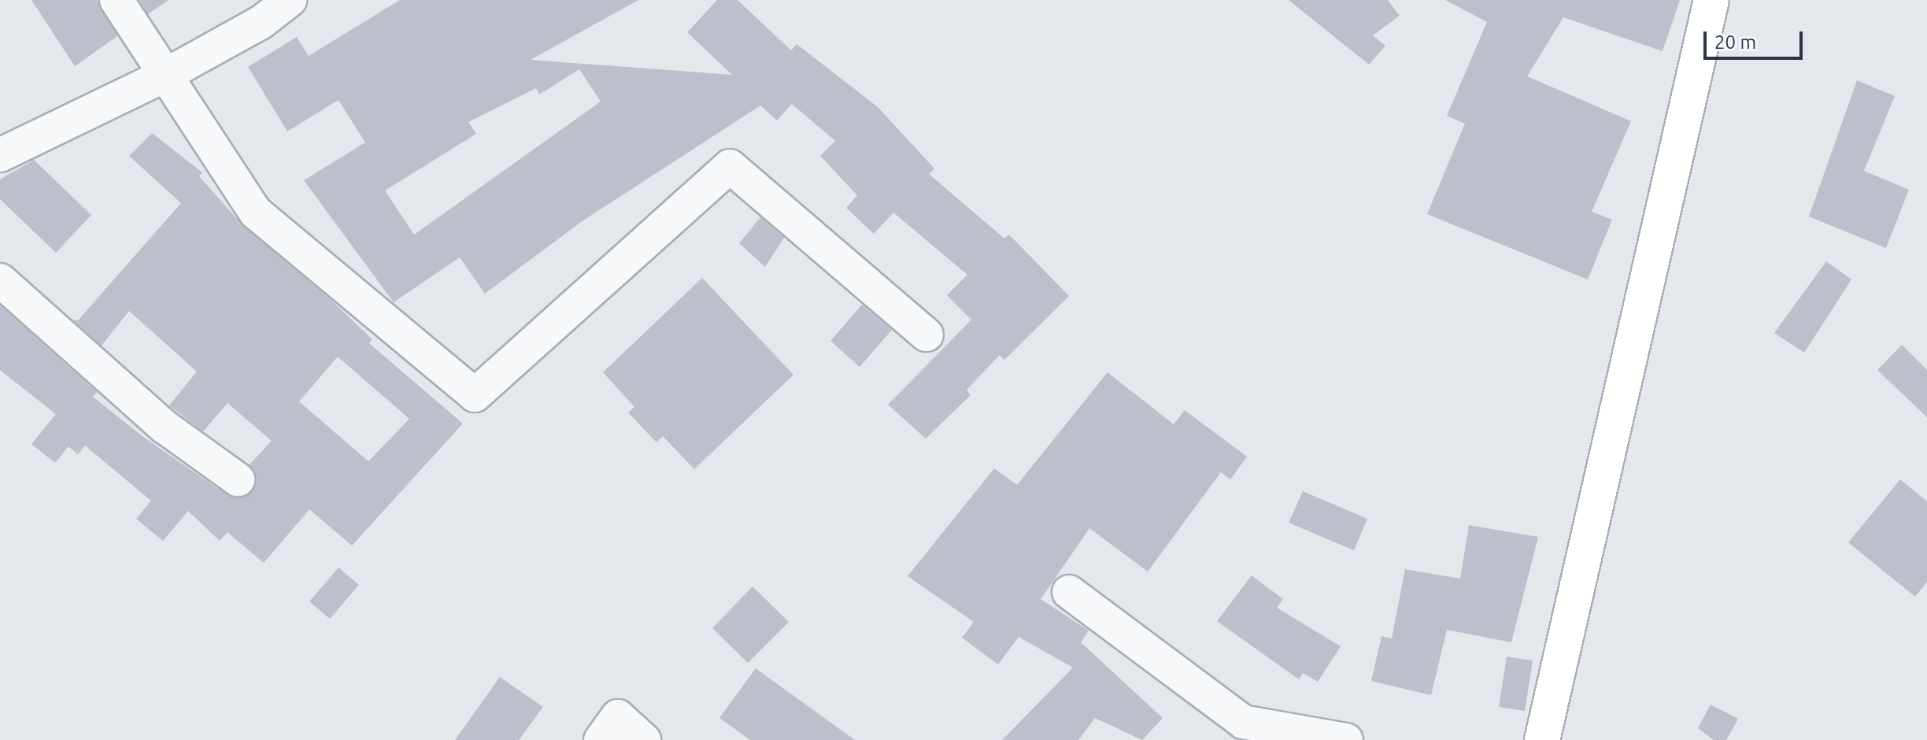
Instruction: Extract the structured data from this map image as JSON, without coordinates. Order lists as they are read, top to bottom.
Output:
{
  "scale_bar": "20 m"
}
